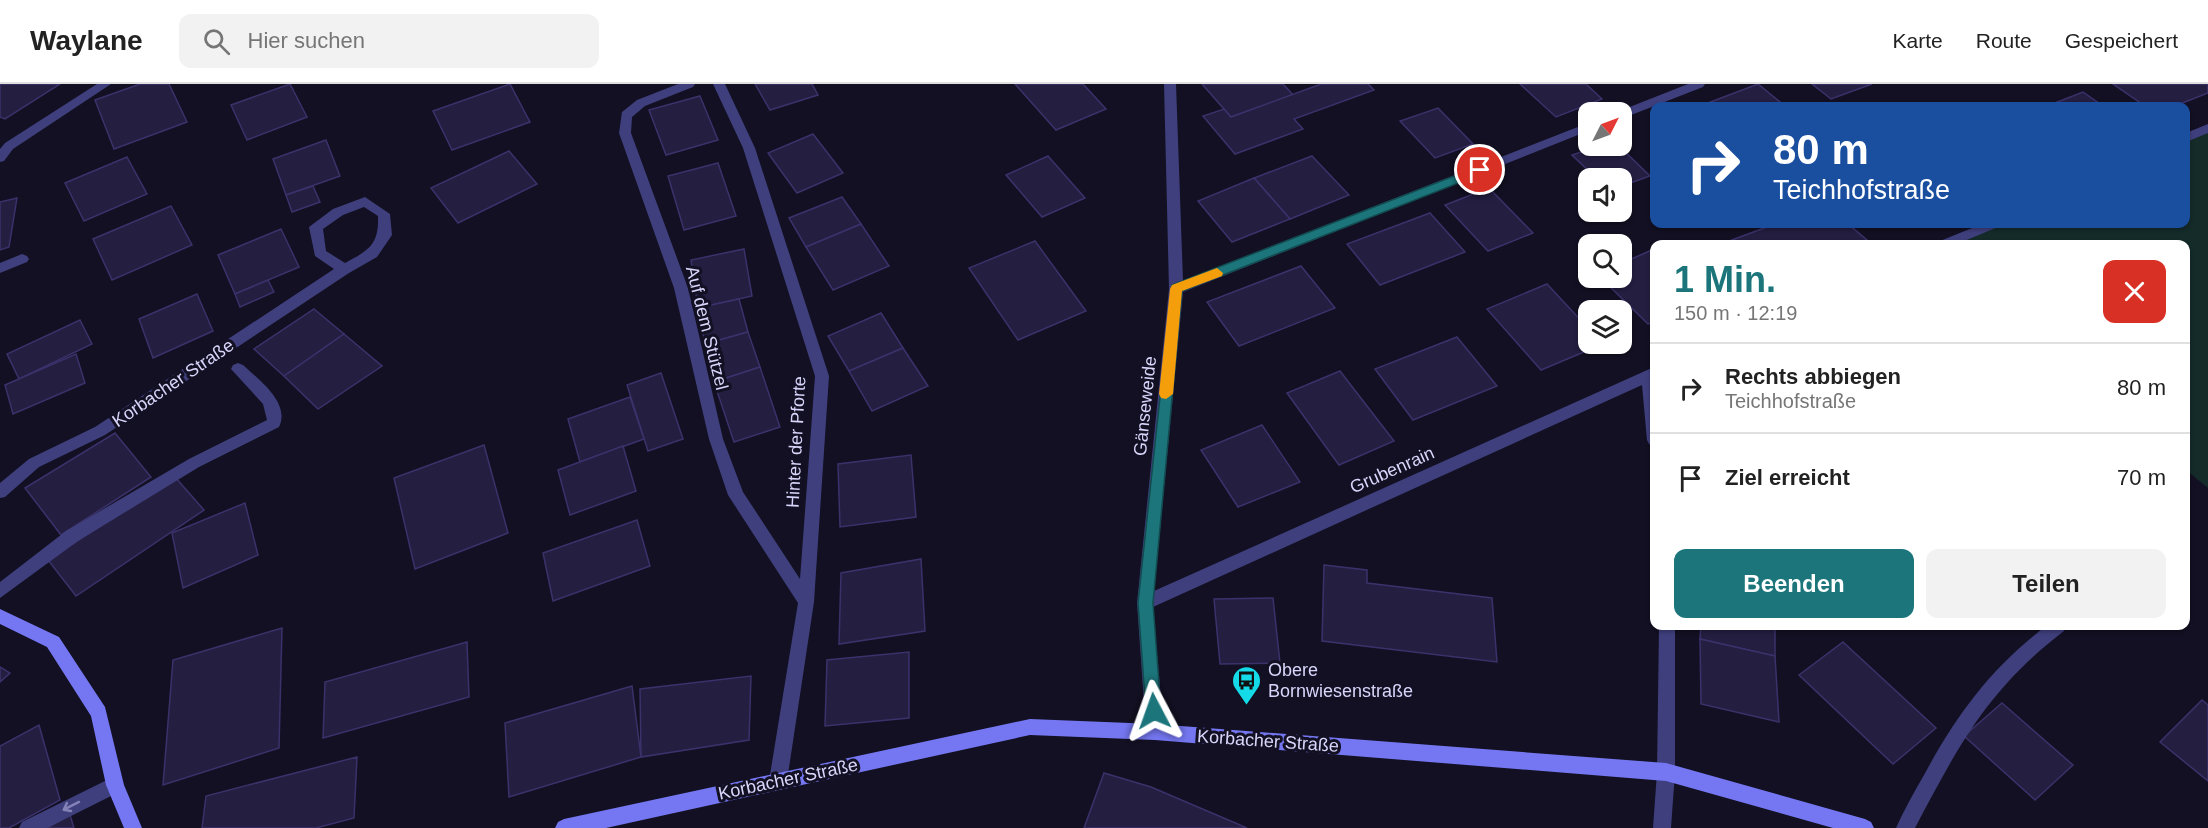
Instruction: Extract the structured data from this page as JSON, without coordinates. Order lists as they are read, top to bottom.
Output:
{
  "streets": {
    "street": [
      "Auf dem Stützel",
      "Korbacher Straße",
      "Gänseweide",
      "Hinter der Pforte",
      "Grubenrain"
    ]
  },
  "crossings": [
    ["Auf dem Stützel", "Hinter der Pforte"],
    ["Korbacher Straße", "Gänseweide"],
    ["Korbacher Straße", "Hinter der Pforte"],
    ["Gänseweide", "Grubenrain"]
  ],
  "places": {
    "bus stop": ["Obere Bornwiesenstraße"]
  },
  "north": "top right",
  "page": {
    "header": "Waylane",
    "search": "Hier suchen",
    "nav": ["Karte", "Route", "Gespeichert"],
    "turn": ["80 m", "Teichhofstraße"],
    "heading": ["1 Min.", "150 m · 12:19"],
    "list": [
      {
        "name": "Rechts abbiegen",
        "note": "Teichhofstraße",
        "value": "80 m"
      },
      {
        "name": "Ziel erreicht",
        "value": "70 m"
      }
    ],
    "buttons": ["Beenden", "Teilen"]
  }
}
